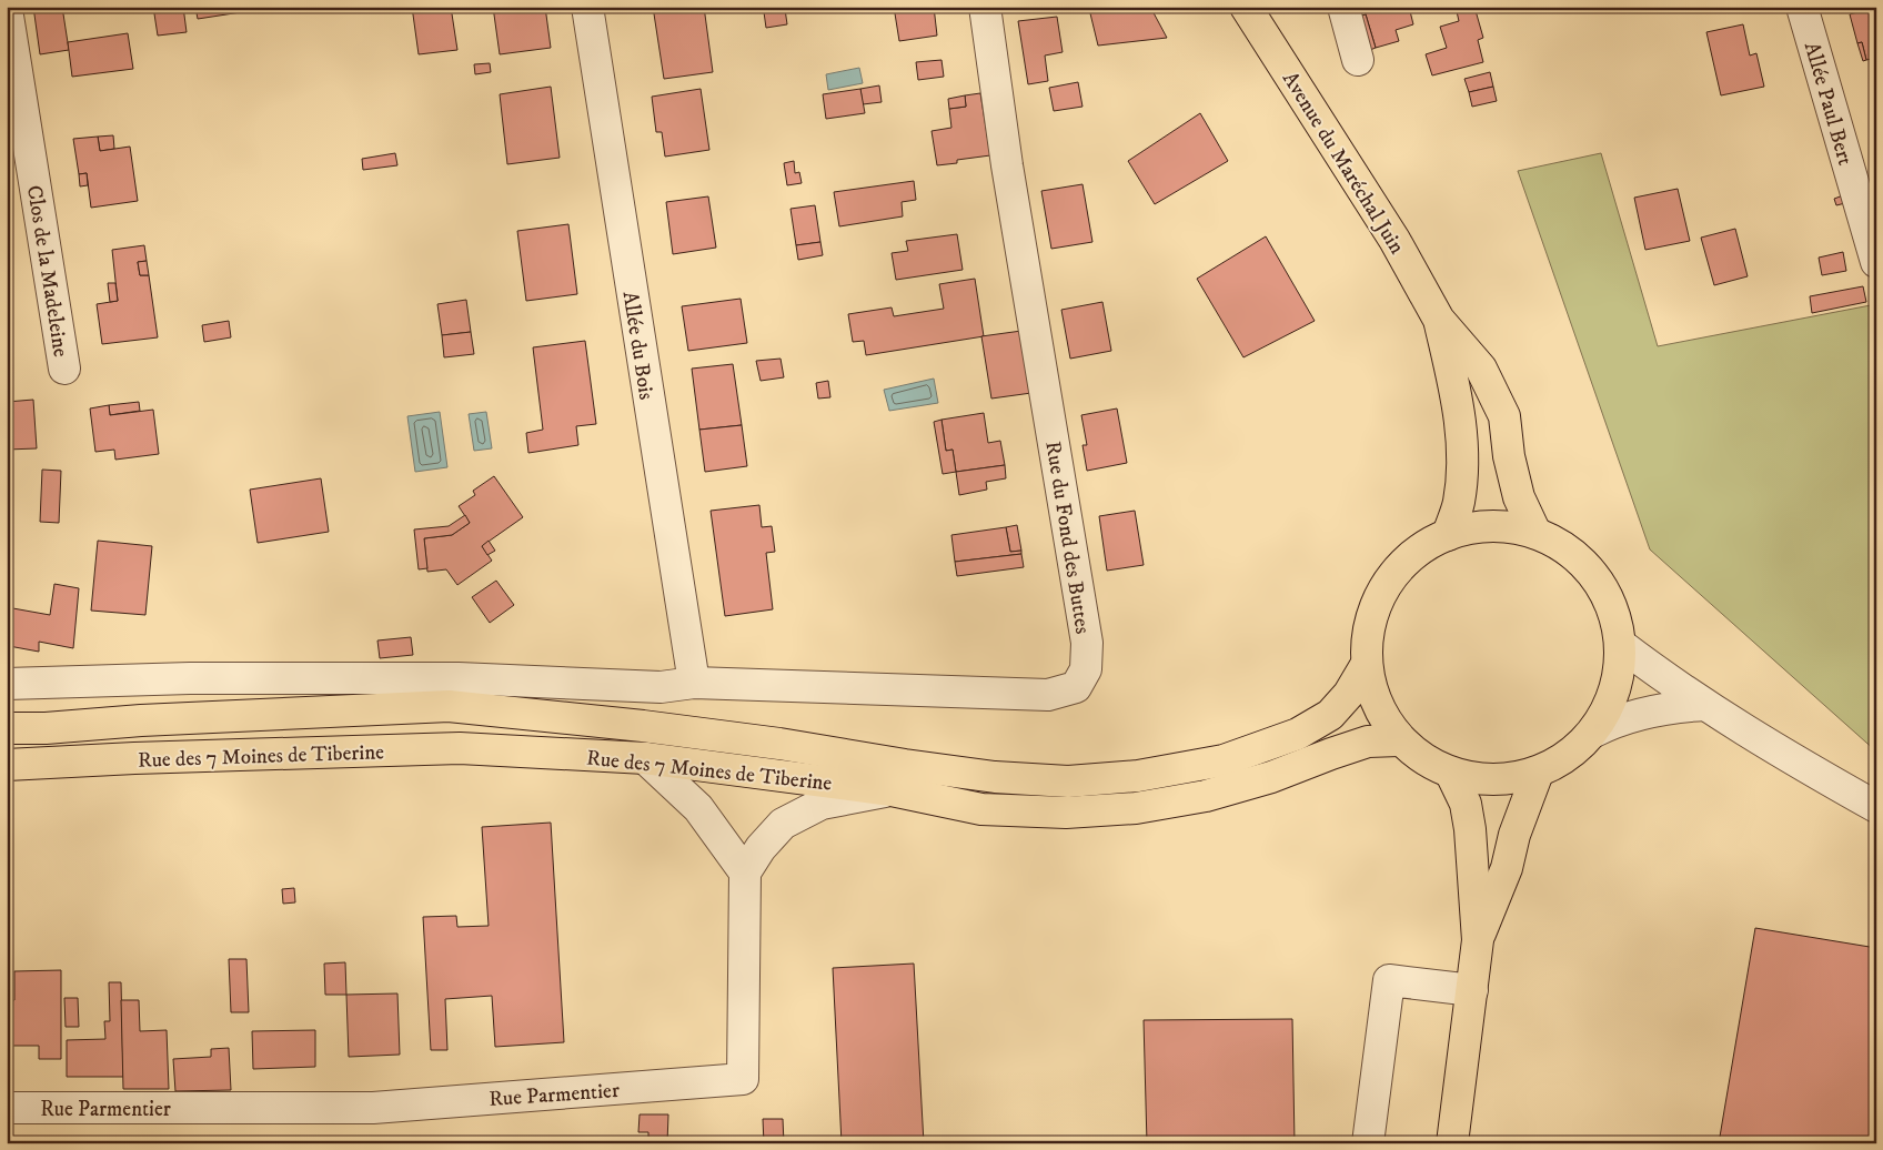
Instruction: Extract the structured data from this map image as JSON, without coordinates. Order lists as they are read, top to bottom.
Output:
{
  "streets": {
    "main road": ["Avenue du Maréchal Juin", "Rue des 7 Moines de Tiberine"],
    "street": [
      "Allée Paul Bert",
      "Clos de la Madeleine",
      "Allée du Bois",
      "Rue du Fond des Buttes",
      "Rue Parmentier"
    ]
  },
  "crossings": [
    ["Allée du Bois", "Rue du Fond des Buttes"]
  ]
}
